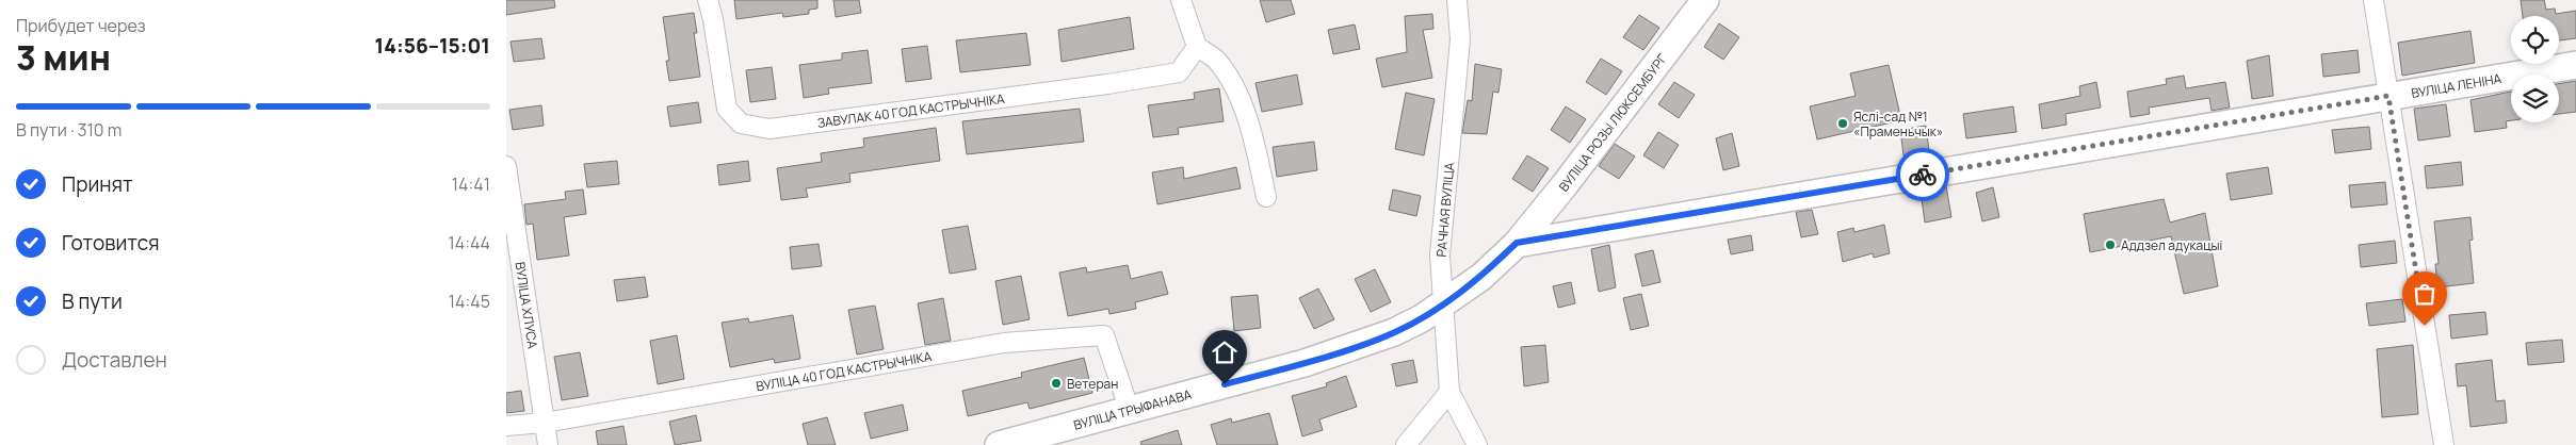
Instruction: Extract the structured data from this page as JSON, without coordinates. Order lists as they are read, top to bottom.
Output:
{
  "streets": {
    "street": [
      "ВУЛІЦА ЛЕНІНА",
      "ЗАВУЛАК 40 ГОД КАСТРЫЧНІКА",
      "ВУЛІЦА РОЗЫ ЛЮКСЕМБУРГ",
      "РАЧНАЯ ВУЛІЦА",
      "ВУЛІЦА ХЛУСА",
      "ВУЛІЦА 40 ГОД КАСТРЫЧНІКА",
      "ВУЛІЦА ТРЫФАНАВА"
    ]
  },
  "crossings": [
    ["ВУЛІЦА ЛЕНІНА", "ВУЛІЦА РОЗЫ ЛЮКСЕМБУРГ"],
    ["ВУЛІЦА ЛЕНІНА", "ВУЛІЦА ТРЫФАНАВА"],
    ["ВУЛІЦА РОЗЫ ЛЮКСЕМБУРГ", "ВУЛІЦА ТРЫФАНАВА"],
    ["РАЧНАЯ ВУЛІЦА", "ВУЛІЦА ТРЫФАНАВА"],
    ["ВУЛІЦА ХЛУСА", "ВУЛІЦА 40 ГОД КАСТРЫЧНІКА"],
    ["ВУЛІЦА 40 ГОД КАСТРЫЧНІКА", "ВУЛІЦА ТРЫФАНАВА"]
  ],
  "places": ["Яслі-сад №1 «Праменьчык»", "Аддзел адукацыі", "Ветеран"],
  "page": {
    "heading": ["3 мин", "Прибудет через", "14:56–15:01"],
    "bar": "В пути · 310 m",
    "list": [
      ["Принят", "14:41"],
      ["Готовится", "14:44"],
      ["В пути", "14:45"],
      "Доставлен"
    ]
  }
}
